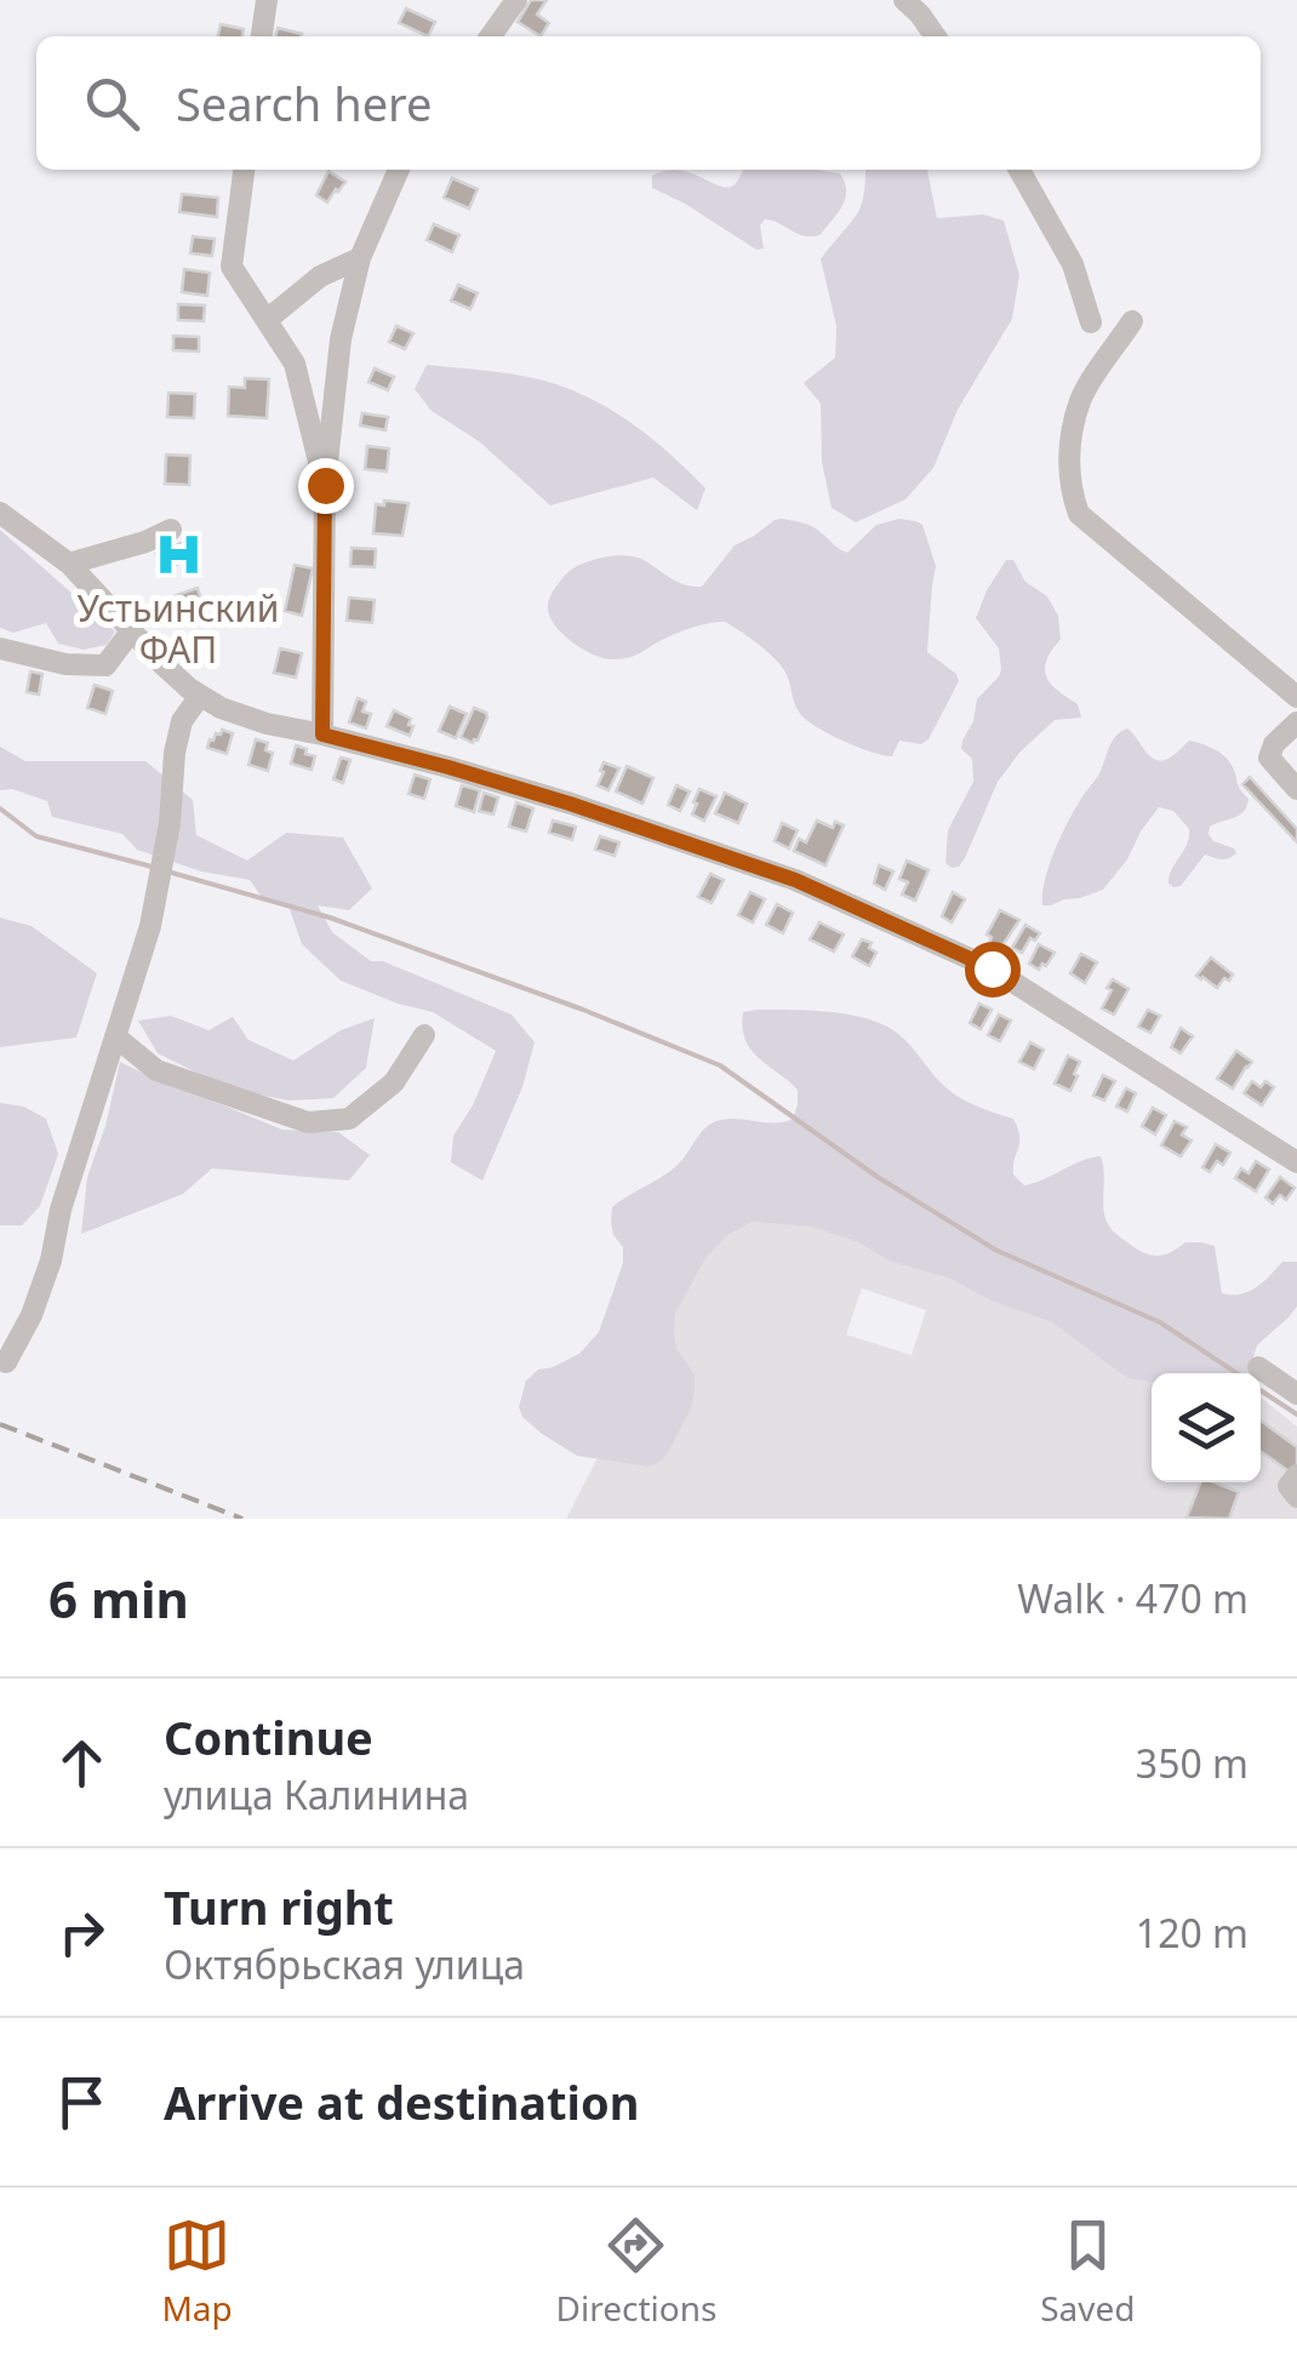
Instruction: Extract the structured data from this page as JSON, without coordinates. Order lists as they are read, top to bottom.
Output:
{
  "places": {
    "hospital": ["Устьинский ФАП"]
  },
  "page": {
    "search": "Search here",
    "heading": ["6 min", "Walk · 470 m"],
    "list": [
      ["Continue", "улица Калинина", "350 m"],
      ["Turn right", "Октябрьская улица", "120 m"],
      "Arrive at destination"
    ],
    "nav": ["Map", "Directions", "Saved"]
  }
}
